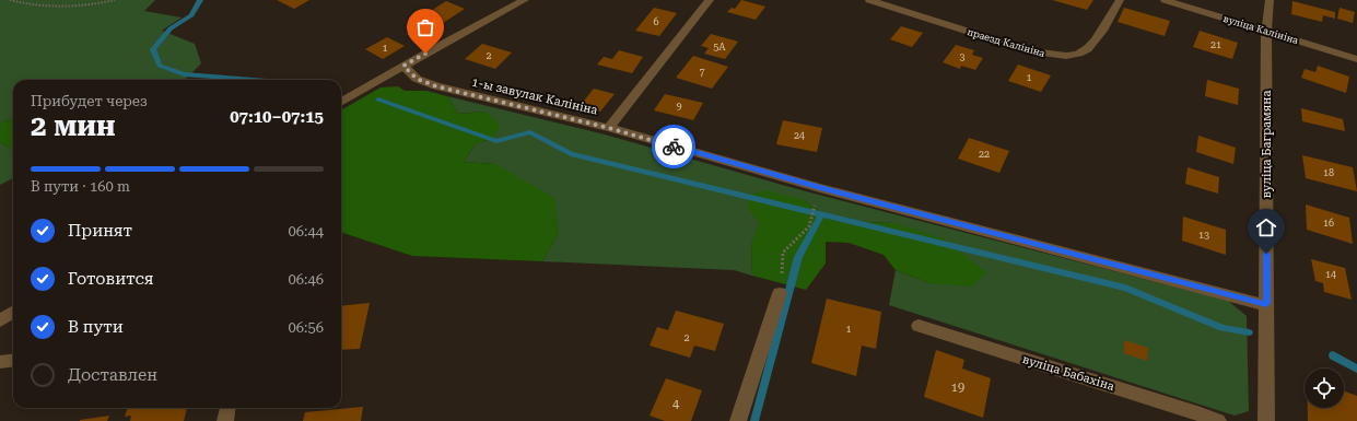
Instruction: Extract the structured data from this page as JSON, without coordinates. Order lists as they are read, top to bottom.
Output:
{
  "streets": {
    "street": [
      "вуліца Калініна",
      "праезд Калініна",
      "1-ы завулак Калініна",
      "вуліца Баграмяна",
      "вуліца Бабахіна"
    ]
  },
  "crossings": [
    ["вуліца Калініна", "вуліца Баграмяна"]
  ],
  "house_numbers": [
    "6",
    "21",
    "5А",
    "1",
    "2",
    "3",
    "7",
    "1",
    "9",
    "24",
    "22",
    "18",
    "16",
    "13",
    "14",
    "1",
    "2",
    "19",
    "4"
  ],
  "page": {
    "heading": ["2 мин", "Прибудет через", "07:10–07:15"],
    "bar": "В пути · 160 m",
    "list": [
      ["Принят", "06:44"],
      ["Готовится", "06:46"],
      ["В пути", "06:56"],
      "Доставлен"
    ]
  }
}
